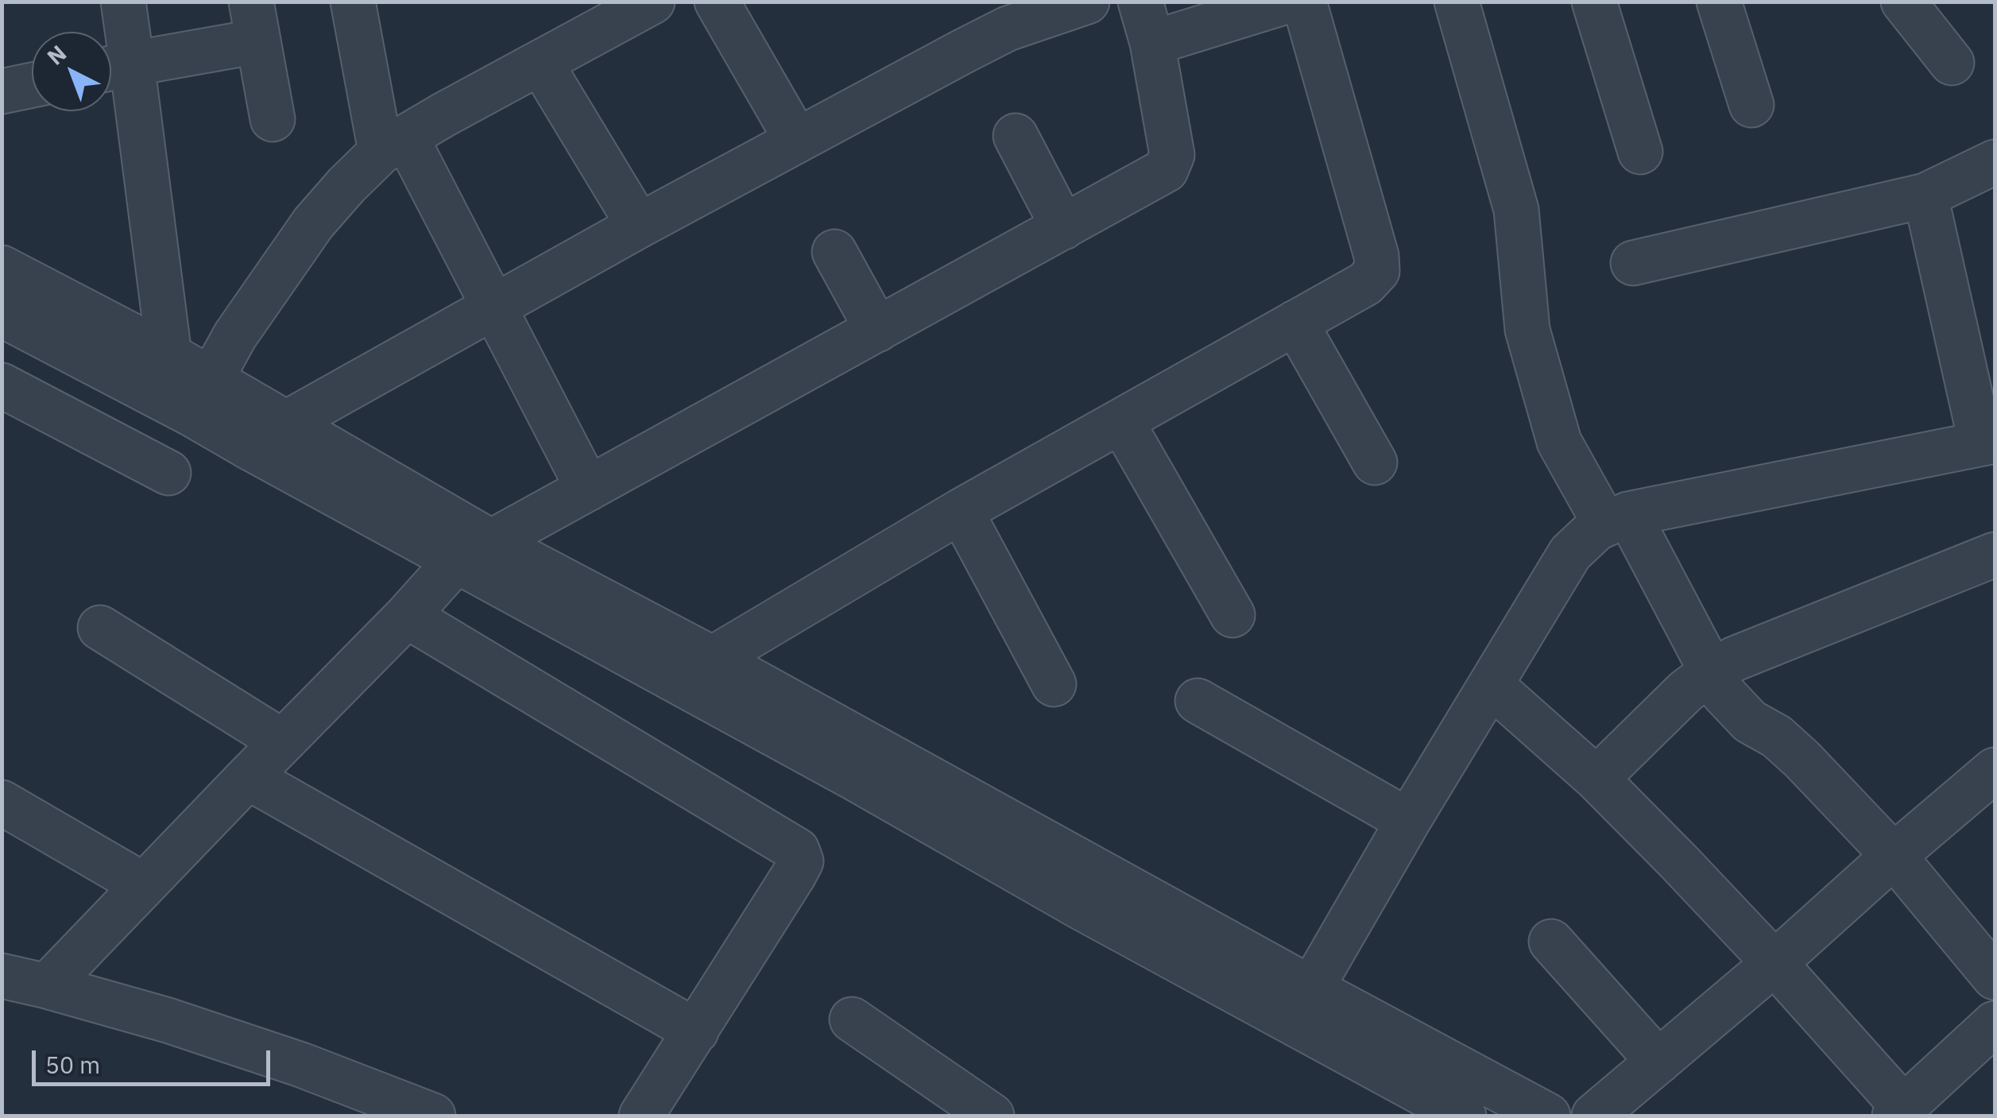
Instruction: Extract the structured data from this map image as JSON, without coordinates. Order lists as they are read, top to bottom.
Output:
{
  "scale_bar": "50 m",
  "north": "top left"
}
